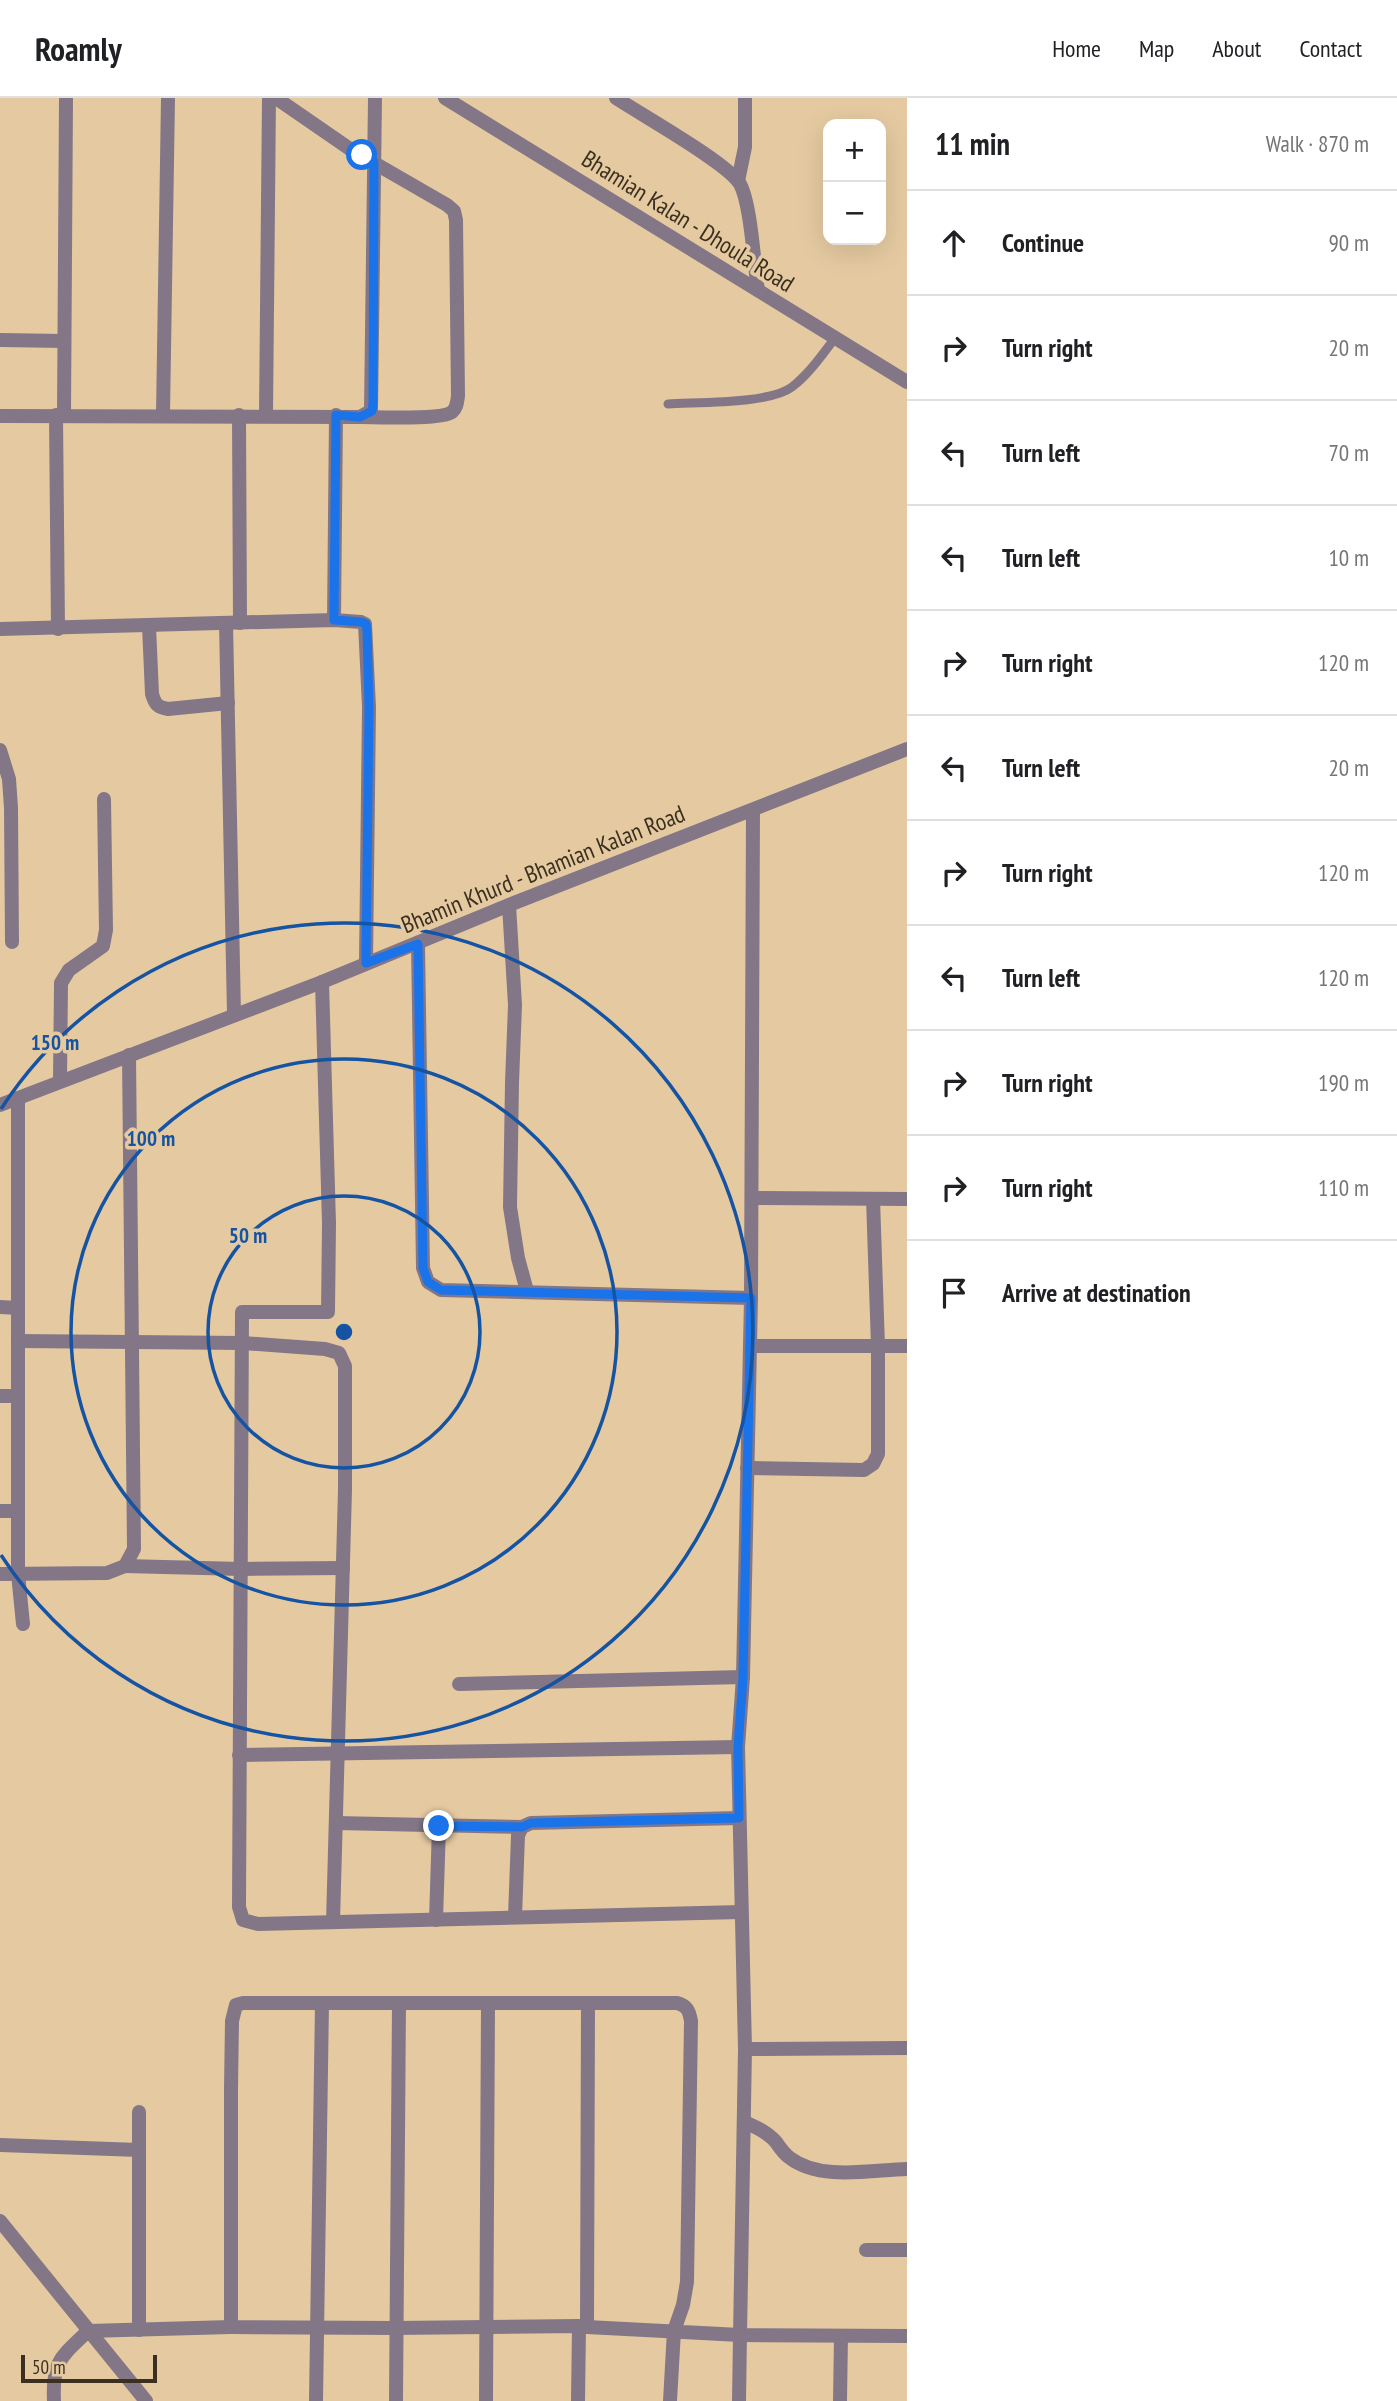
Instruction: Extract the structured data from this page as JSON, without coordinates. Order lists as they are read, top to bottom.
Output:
{
  "streets": {
    "street": ["Bhamian Kalan - Dhoula Road", "Bhamin Khurd - Bhamian Kalan Road"]
  },
  "scale_bar": "50 m",
  "page": {
    "header": "Roamly",
    "nav": [
      "Home",
      "Map",
      "About",
      "Contact"
    ],
    "heading": ["11 min", "Walk · 870 m"],
    "map_buttons": ["+", "−"],
    "list": [
      ["Continue", "90 m"],
      ["Turn right", "20 m"],
      ["Turn left", "70 m"],
      ["Turn left", "10 m"],
      ["Turn right", "120 m"],
      ["Turn left", "20 m"],
      ["Turn right", "120 m"],
      ["Turn left", "120 m"],
      ["Turn right", "190 m"],
      ["Turn right", "110 m"],
      "Arrive at destination"
    ],
    "scale": "50 m"
  },
  "rings": ["150 m", "100 m", "50 m"]
}
